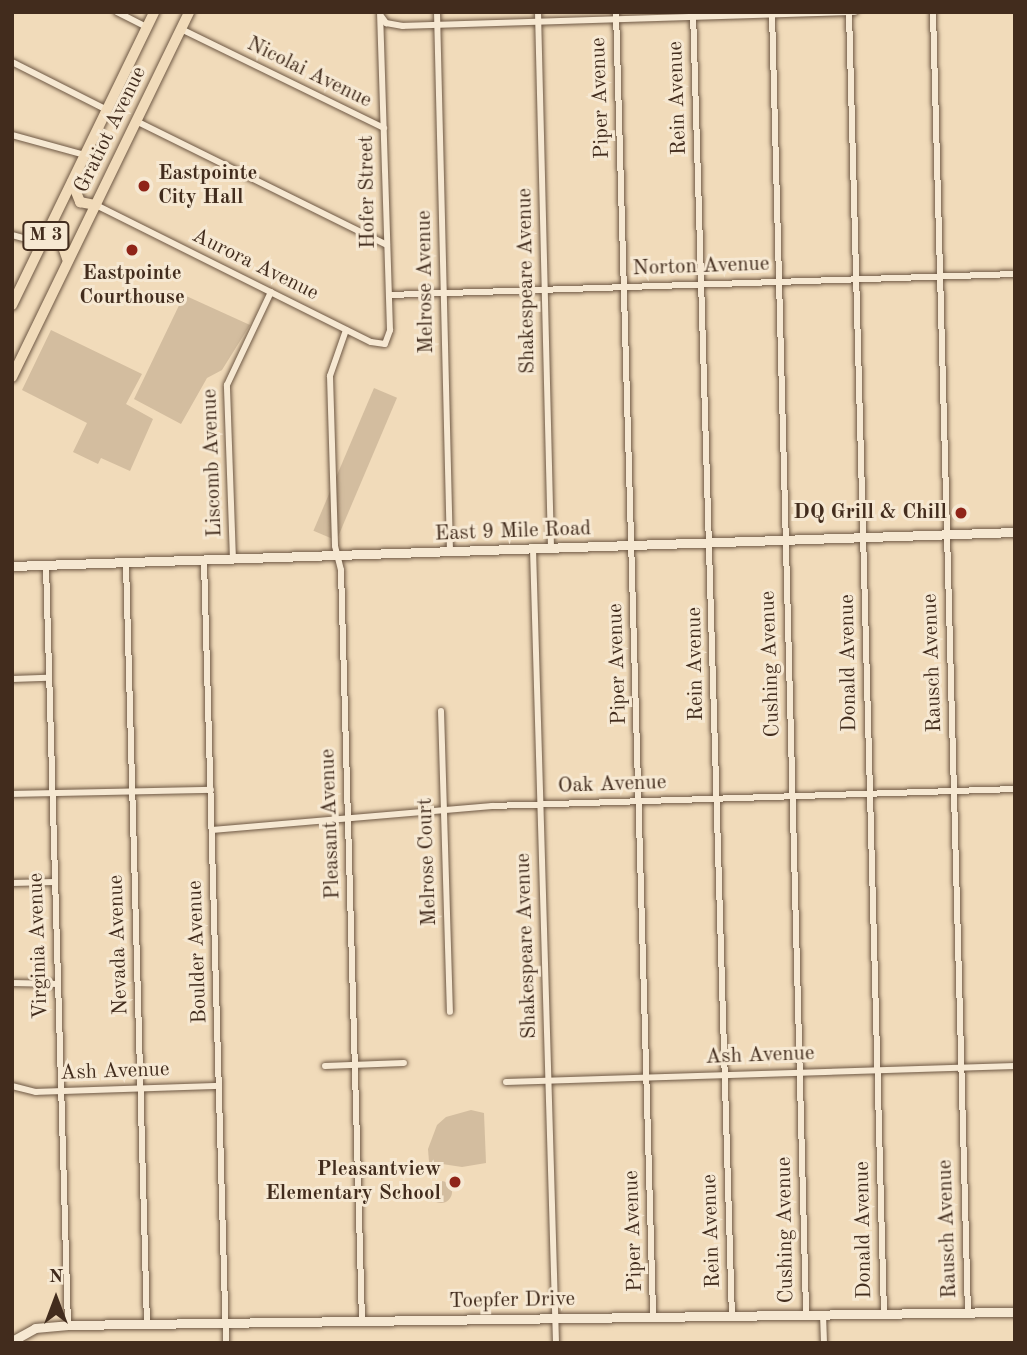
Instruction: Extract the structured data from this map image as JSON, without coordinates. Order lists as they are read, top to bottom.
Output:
{
  "streets": {
    "main road": ["Gratiot Avenue", "M 3"],
    "street": [
      "Nicolai Avenue",
      "Piper Avenue",
      "Rein Avenue",
      "Hofer Street",
      "Aurora Avenue",
      "Norton Avenue",
      "Shakespeare Avenue",
      "Melrose Avenue",
      "Liscomb Avenue",
      "East 9 Mile Road",
      "Donald Avenue",
      "Rausch Avenue",
      "Cushing Avenue",
      "Oak Avenue",
      "Pleasant Avenue",
      "Melrose Court",
      "Nevada Avenue",
      "Virginia Avenue",
      "Boulder Avenue",
      "Ash Avenue",
      "Toepfer Drive"
    ]
  },
  "crossings": [
    ["Nicolai Avenue", "Gratiot Avenue"],
    ["Nicolai Avenue", "Hofer Street"],
    ["Piper Avenue", "Norton Avenue"],
    ["Piper Avenue", "East 9 Mile Road"],
    ["Piper Avenue", "Oak Avenue"],
    ["Piper Avenue", "Ash Avenue"],
    ["Piper Avenue", "Toepfer Drive"],
    ["Rein Avenue", "Norton Avenue"],
    ["Rein Avenue", "East 9 Mile Road"],
    ["Rein Avenue", "Oak Avenue"],
    ["Rein Avenue", "Ash Avenue"],
    ["Rein Avenue", "Toepfer Drive"],
    ["Gratiot Avenue", "Aurora Avenue"],
    ["Hofer Street", "Aurora Avenue"],
    ["Hofer Street", "Norton Avenue"],
    ["Aurora Avenue", "Liscomb Avenue"],
    ["Aurora Avenue", "Pleasant Avenue"],
    ["Norton Avenue", "Shakespeare Avenue"],
    ["Norton Avenue", "Melrose Avenue"],
    ["Norton Avenue", "Donald Avenue"],
    ["Norton Avenue", "Rausch Avenue"],
    ["Norton Avenue", "Cushing Avenue"],
    ["Shakespeare Avenue", "East 9 Mile Road"],
    ["Shakespeare Avenue", "Oak Avenue"],
    ["Shakespeare Avenue", "Ash Avenue"],
    ["Shakespeare Avenue", "Toepfer Drive"],
    ["Melrose Avenue", "East 9 Mile Road"],
    ["Liscomb Avenue", "East 9 Mile Road"],
    ["East 9 Mile Road", "Donald Avenue"],
    ["East 9 Mile Road", "Rausch Avenue"],
    ["East 9 Mile Road", "Cushing Avenue"],
    ["East 9 Mile Road", "Pleasant Avenue"],
    ["East 9 Mile Road", "Nevada Avenue"],
    ["East 9 Mile Road", "Virginia Avenue"],
    ["East 9 Mile Road", "Boulder Avenue"],
    ["Donald Avenue", "Oak Avenue"],
    ["Donald Avenue", "Ash Avenue"],
    ["Donald Avenue", "Toepfer Drive"],
    ["Rausch Avenue", "Oak Avenue"],
    ["Rausch Avenue", "Ash Avenue"],
    ["Rausch Avenue", "Toepfer Drive"],
    ["Cushing Avenue", "Oak Avenue"],
    ["Cushing Avenue", "Ash Avenue"],
    ["Cushing Avenue", "Toepfer Drive"],
    ["Oak Avenue", "Pleasant Avenue"],
    ["Oak Avenue", "Melrose Court"],
    ["Oak Avenue", "Boulder Avenue"],
    ["Pleasant Avenue", "Toepfer Drive"],
    ["Nevada Avenue", "Ash Avenue"],
    ["Nevada Avenue", "Toepfer Drive"],
    ["Virginia Avenue", "Ash Avenue"],
    ["Virginia Avenue", "Toepfer Drive"],
    ["Boulder Avenue", "Ash Avenue"],
    ["Boulder Avenue", "Toepfer Drive"]
  ],
  "places": [
    "Eastpointe City Hall",
    "Eastpointe Courthouse",
    "DQ Grill & Chill",
    "Pleasantview Elementary School"
  ],
  "north": "top"
}
